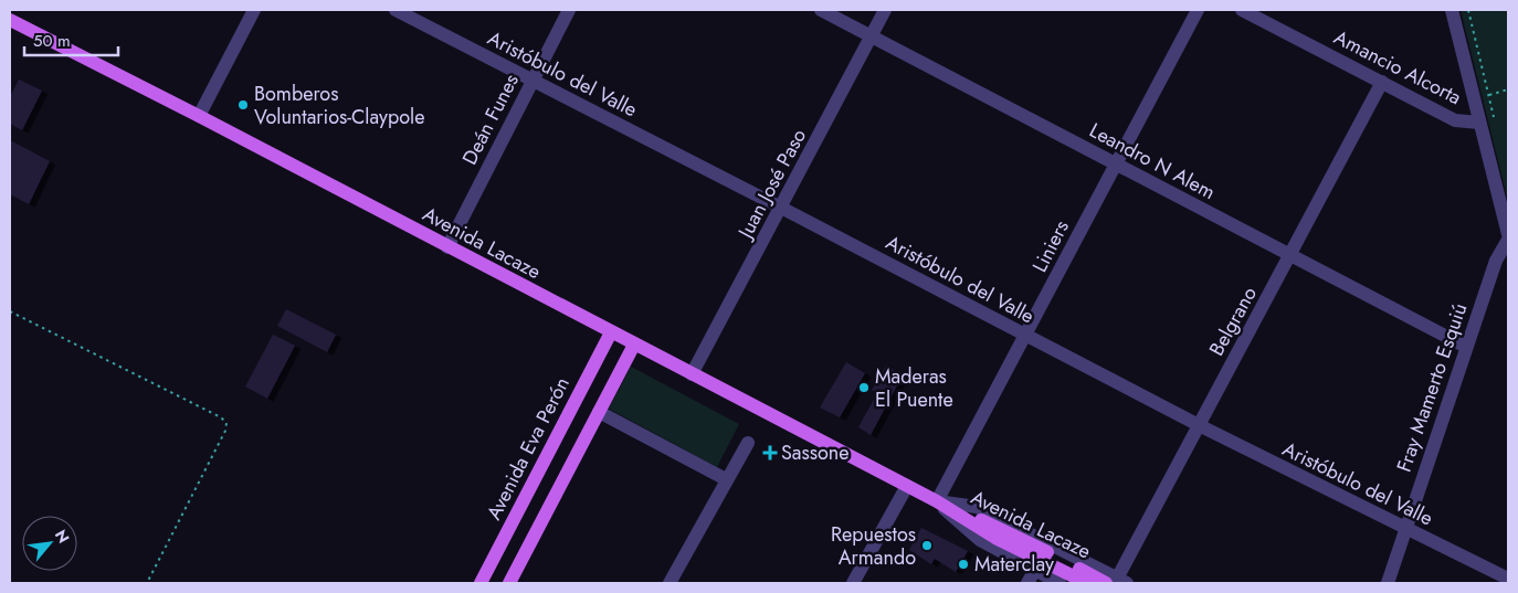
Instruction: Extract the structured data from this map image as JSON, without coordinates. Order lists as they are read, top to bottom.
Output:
{
  "streets": {
    "main road": ["Avenida Lacaze", "Avenida Eva Perón"],
    "street": [
      "Amancio Alcorta",
      "Aristóbulo del Valle",
      "Deán Funes",
      "Leandro N Alem",
      "Juan José Paso",
      "Liniers",
      "Belgrano",
      "Fray Mamerto Esquiú"
    ]
  },
  "crossings": [
    ["Amancio Alcorta", "Belgrano"],
    ["Aristóbulo del Valle", "Deán Funes"],
    ["Aristóbulo del Valle", "Juan José Paso"],
    ["Aristóbulo del Valle", "Liniers"],
    ["Aristóbulo del Valle", "Belgrano"],
    ["Aristóbulo del Valle", "Fray Mamerto Esquiú"],
    ["Deán Funes", "Avenida Lacaze"],
    ["Leandro N Alem", "Juan José Paso"],
    ["Leandro N Alem", "Liniers"],
    ["Leandro N Alem", "Belgrano"],
    ["Leandro N Alem", "Fray Mamerto Esquiú"],
    ["Juan José Paso", "Avenida Lacaze"],
    ["Avenida Lacaze", "Liniers"],
    ["Avenida Lacaze", "Belgrano"],
    ["Avenida Lacaze", "Avenida Eva Perón"]
  ],
  "places": {
    "other": [
      "Bomberos Voluntarios-Claypole",
      "Maderas El Puente",
      "Repuestos Armando",
      "Materclay"
    ],
    "health": ["Sassone"]
  },
  "scale_bar": "50 m",
  "north": "top right"
}
